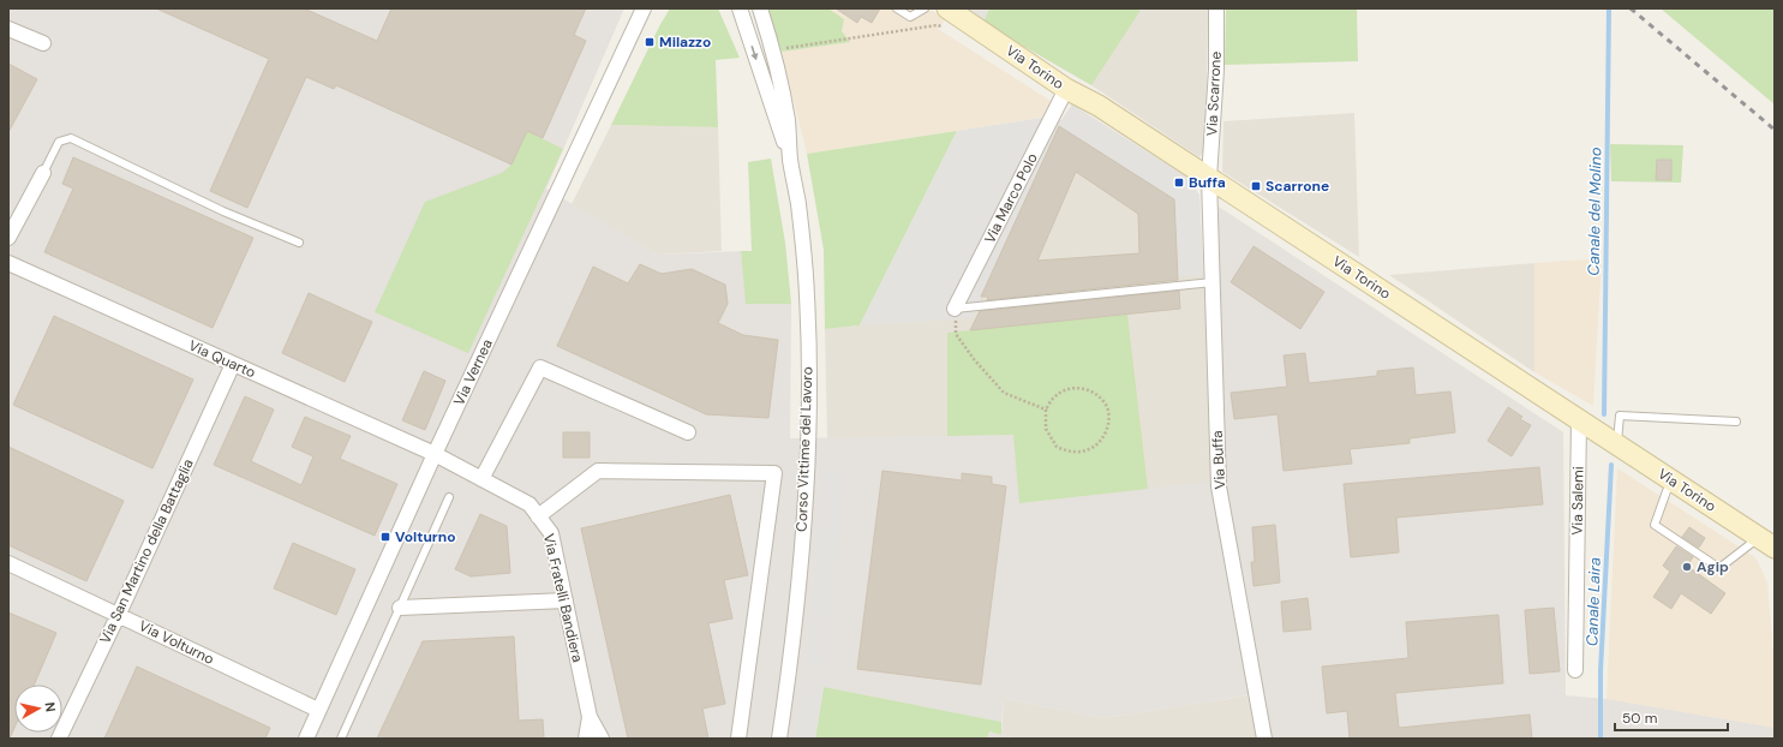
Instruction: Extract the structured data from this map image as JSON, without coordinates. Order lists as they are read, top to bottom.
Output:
{
  "streets": {
    "main road": ["Via Torino"],
    "street": [
      "Via Scarrone",
      "Via Marco Polo",
      "Via Quarto",
      "Via Vernea",
      "Corso Vittime del Lavoro",
      "Via Buffa",
      "Via Salemi",
      "Via San Martino della Battaglia",
      "Via Fratelli Bandiera",
      "Via Volturno"
    ]
  },
  "crossings": [
    ["Via Torino", "Via Scarrone"],
    ["Via Torino", "Via Marco Polo"],
    ["Via Torino", "Via Buffa"],
    ["Via Torino", "Via Salemi"],
    ["Via Scarrone", "Via Buffa"],
    ["Via Quarto", "Via Vernea"],
    ["Via Quarto", "Via San Martino della Battaglia"],
    ["Via Quarto", "Via Fratelli Bandiera"],
    ["Via Vernea", "Via Fratelli Bandiera"],
    ["Via Vernea", "Via Volturno"],
    ["Via San Martino della Battaglia", "Via Volturno"]
  ],
  "water": ["Canale del Molino", "Canale Laira"],
  "places": {
    "transit": [
      "Milazzo",
      "Buffa",
      "Scarrone",
      "Volturno"
    ],
    "other": ["Agip"]
  },
  "scale_bar": "50 m",
  "north": "right"
}
